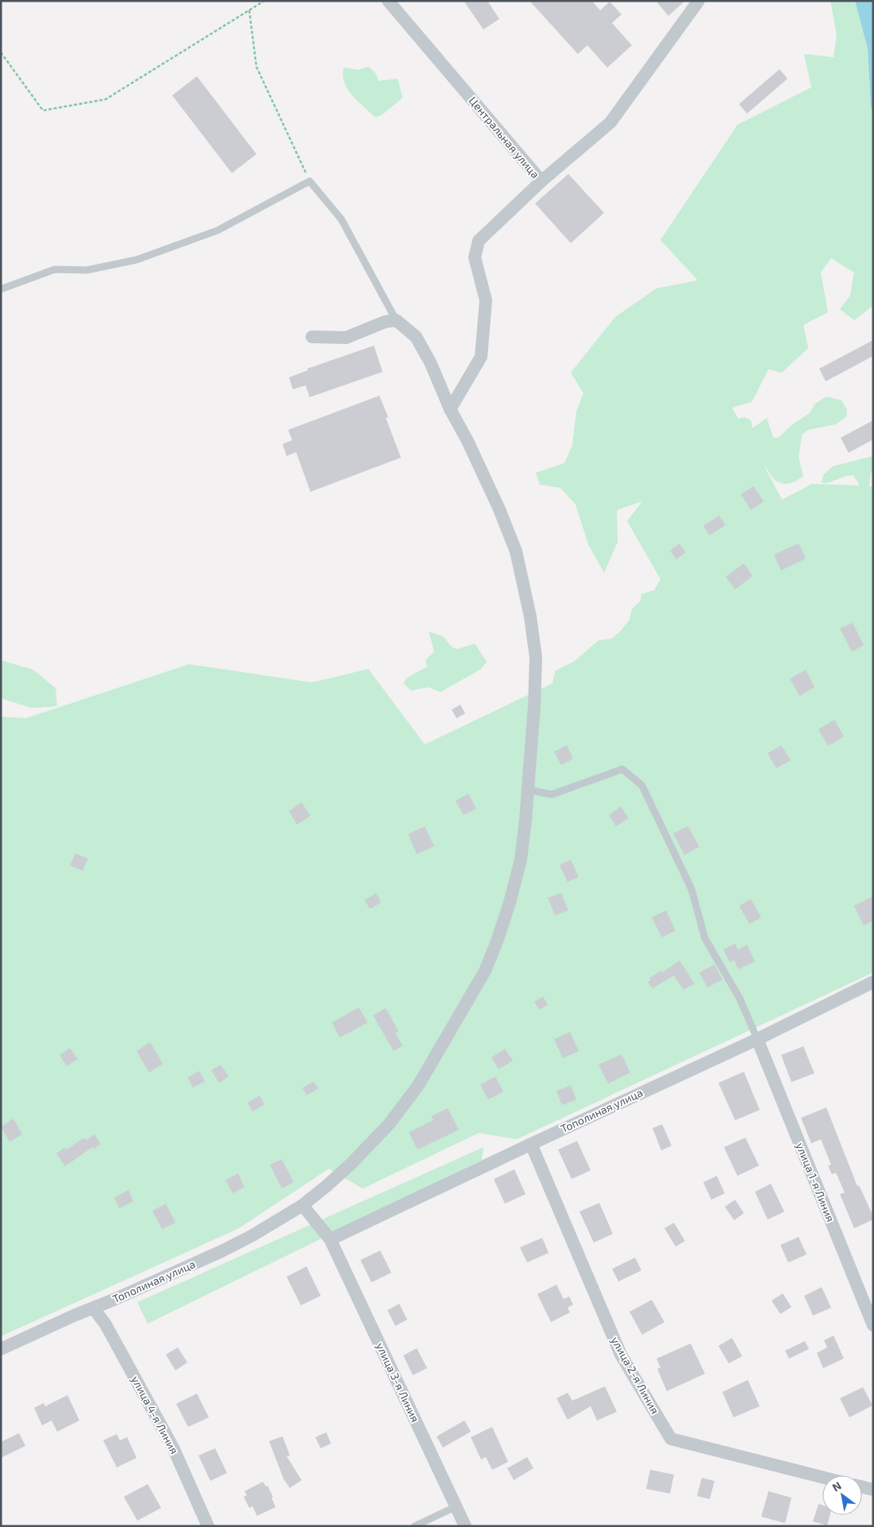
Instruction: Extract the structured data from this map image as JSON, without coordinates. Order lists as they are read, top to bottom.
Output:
{
  "streets": {
    "street": [
      "Центральная улица",
      "Тополиная улица",
      "улица 1-я Линия",
      "улица 2-я Линия",
      "улица 3-я Линия",
      "улица 4-я Линия"
    ]
  },
  "crossings": [
    ["Тополиная улица", "улица 1-я Линия"],
    ["Тополиная улица", "улица 2-я Линия"],
    ["Тополиная улица", "улица 3-я Линия"],
    ["Тополиная улица", "улица 4-я Линия"]
  ],
  "north": "top left"
}
